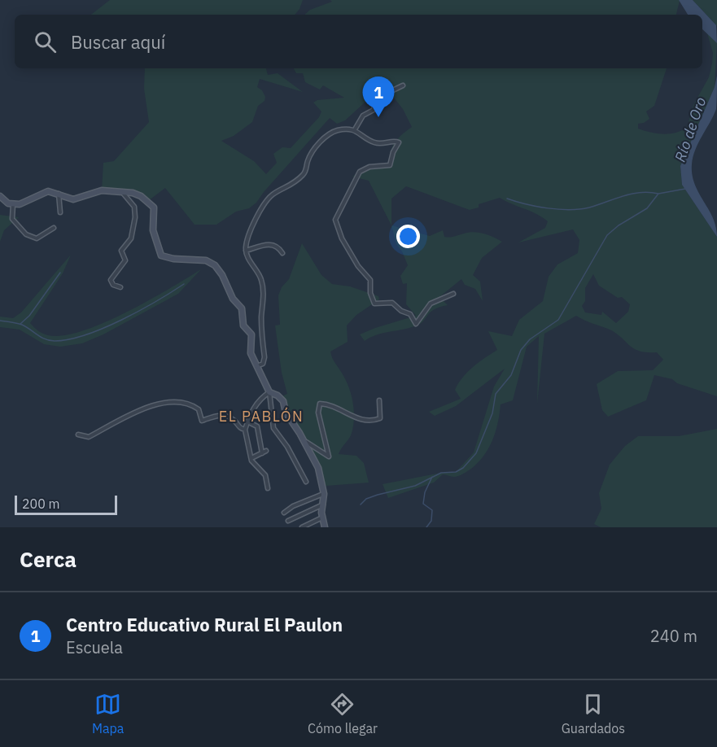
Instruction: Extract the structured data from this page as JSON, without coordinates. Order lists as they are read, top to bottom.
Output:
{
  "districts": ["EL PABLÓN"],
  "water": ["Río de Oro"],
  "scale_bar": "200 m",
  "page": {
    "search": "Buscar aquí",
    "pins": "1",
    "scale": "200 m",
    "heading": "Cerca",
    "list": [
      {
        "mark": "1",
        "name": "Centro Educativo Rural El Paulon",
        "note": "Escuela",
        "value": "240 m"
      }
    ],
    "nav": ["Mapa", "Cómo llegar", "Guardados"]
  }
}
